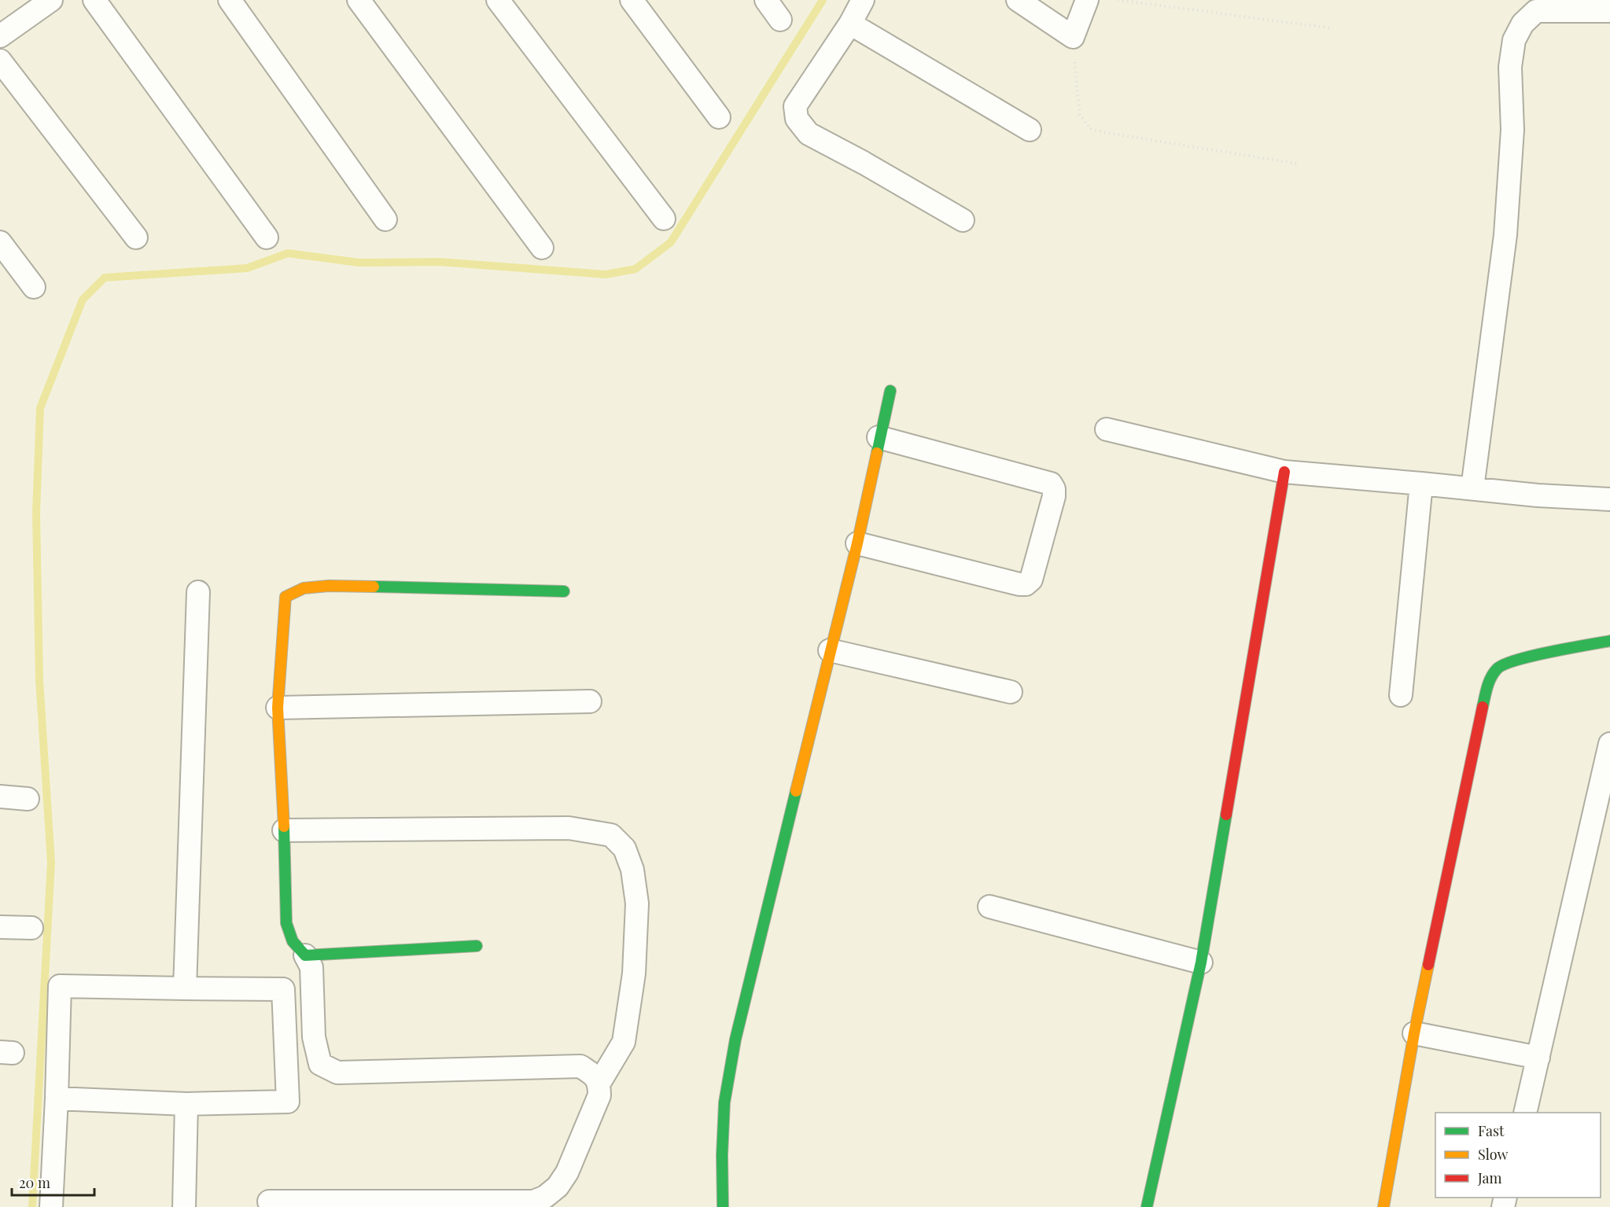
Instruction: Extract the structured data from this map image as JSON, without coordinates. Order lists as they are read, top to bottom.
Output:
{
  "legend": ["Fast", "Slow", "Jam"],
  "scale_bar": "20 m"
}
